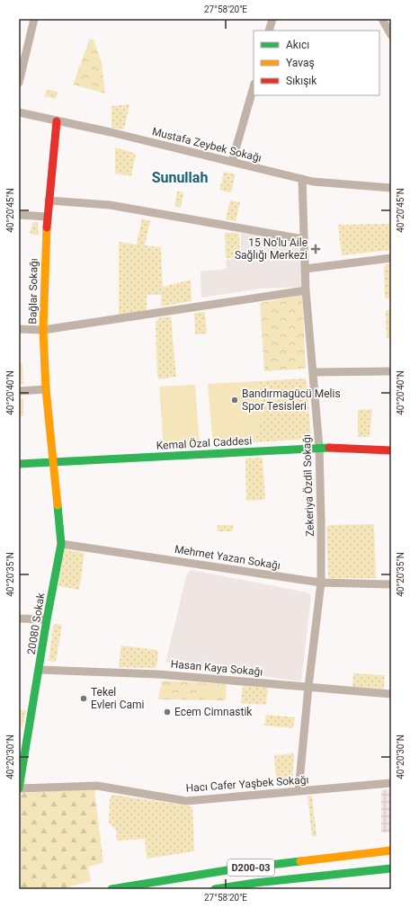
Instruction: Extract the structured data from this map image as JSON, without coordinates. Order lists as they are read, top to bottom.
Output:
{
  "streets": {
    "main road": [
      "Bağlar Sokağı",
      "Kemal Özal Caddesi",
      "20080 Sokak",
      "D200-03"
    ],
    "street": [
      "Mustafa Zeybek Sokağı",
      "Zekeriya Özdil Sokağı",
      "Mehmet Yazan Sokağı",
      "Hasan Kaya Sokağı",
      "Hacı Cafer Yaşbek Sokağı"
    ]
  },
  "crossings": [
    ["Mustafa Zeybek Sokağı", "Bağlar Sokağı"],
    ["Mustafa Zeybek Sokağı", "Zekeriya Özdil Sokağı"],
    ["Bağlar Sokağı", "Kemal Özal Caddesi"],
    ["Bağlar Sokağı", "20080 Sokak"],
    ["Kemal Özal Caddesi", "Zekeriya Özdil Sokağı"],
    ["Kemal Özal Caddesi", "20080 Sokak"],
    ["Zekeriya Özdil Sokağı", "Mehmet Yazan Sokağı"],
    ["Zekeriya Özdil Sokağı", "Hasan Kaya Sokağı"],
    ["Zekeriya Özdil Sokağı", "Hacı Cafer Yaşbek Sokağı"],
    ["Mehmet Yazan Sokağı", "20080 Sokak"],
    ["20080 Sokak", "Hasan Kaya Sokağı"],
    ["20080 Sokak", "Hacı Cafer Yaşbek Sokağı"]
  ],
  "districts": ["Sunullah"],
  "places": {
    "health": ["15 No'lu Aile Sağlığı Merkezi"],
    "other": ["Bandırmagücü Melis Spor Tesisleri", "Tekel Evleri Cami", "Ecem Cimnastik"]
  },
  "legend": ["Akıcı", "Yavaş", "Sıkışık"],
  "coordinates": [
    "27°58'20\"E",
    "40°20'45\"N",
    "40°20'40\"N",
    "40°20'35\"N",
    "40°20'30\"N"
  ]
}
